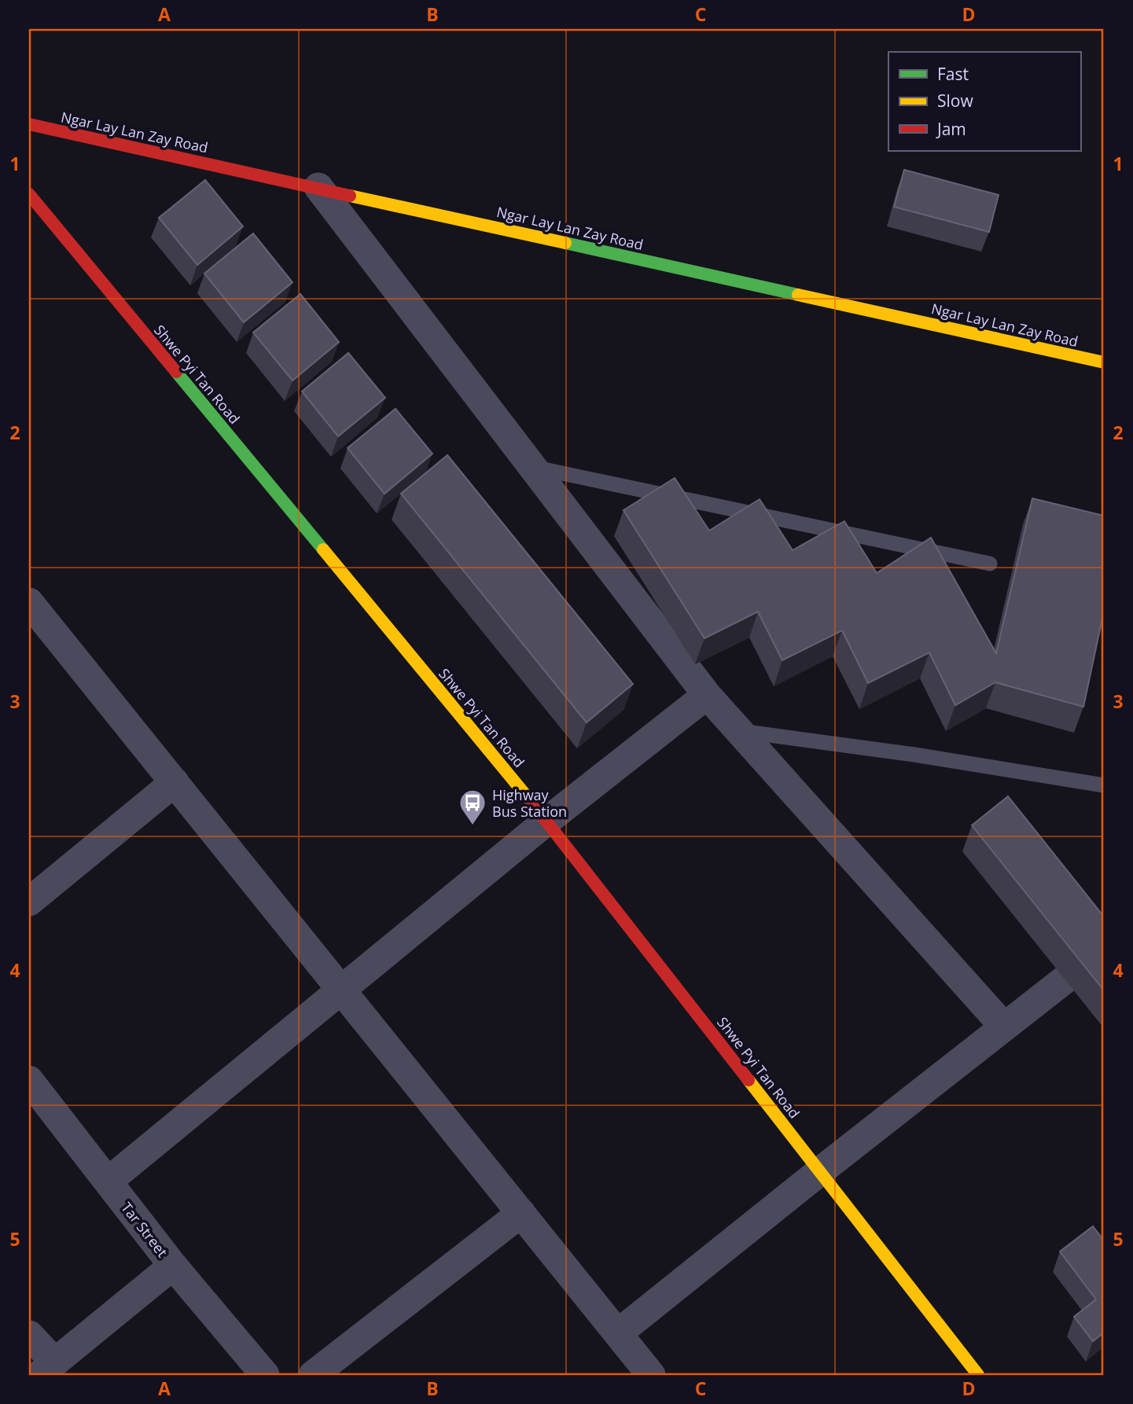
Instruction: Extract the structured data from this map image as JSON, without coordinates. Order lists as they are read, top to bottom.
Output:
{
  "streets": {
    "main road": ["Ngar Lay Lan Zay Road", "Shwe Pyi Tan Road"],
    "street": ["Tar Street"]
  },
  "places": {
    "bus stop": ["Highway Bus Station"]
  },
  "legend": ["Fast", "Slow", "Jam"],
  "grid": {
    "columns": [
      "A",
      "B",
      "C",
      "D"
    ],
    "rows": [
      "1",
      "2",
      "3",
      "4",
      "5"
    ]
  }
}
